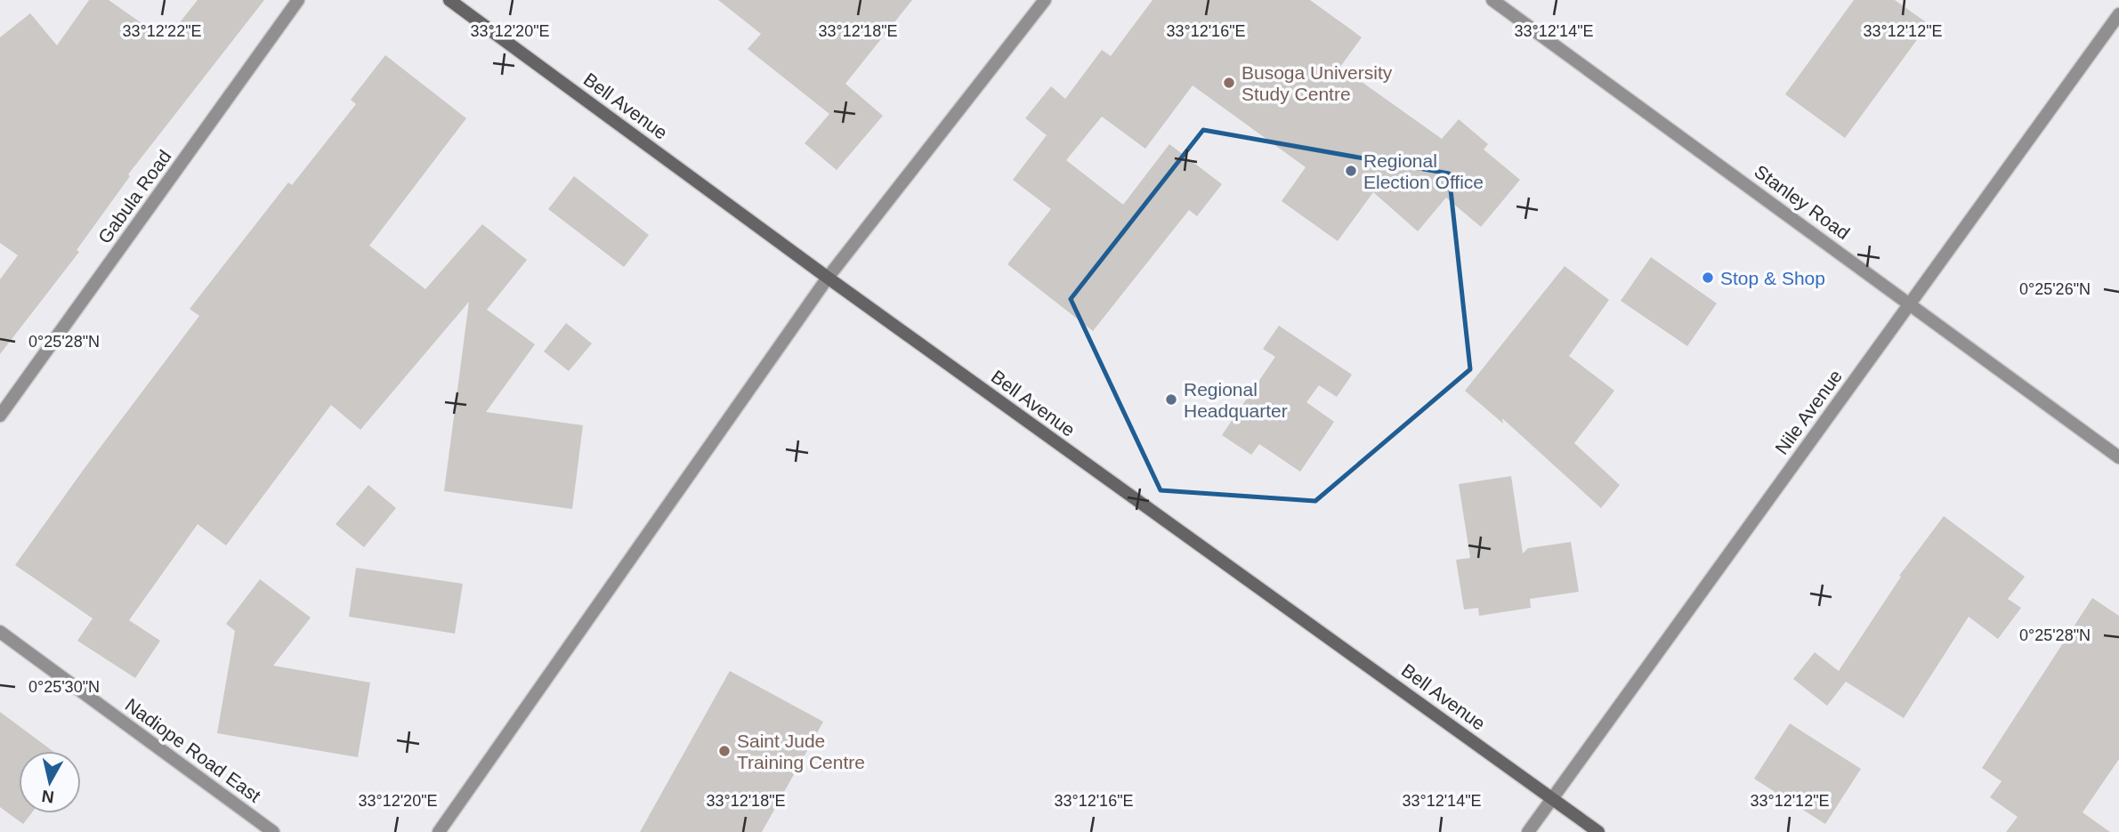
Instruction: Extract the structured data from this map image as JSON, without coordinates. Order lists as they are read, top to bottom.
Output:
{
  "streets": {
    "street": [
      "Bell Avenue",
      "Gabula Road",
      "Stanley Road",
      "Nile Avenue",
      "Nadiope Road East"
    ]
  },
  "crossings": [
    ["Bell Avenue", "Nile Avenue"],
    ["Stanley Road", "Nile Avenue"]
  ],
  "places": [
    "Busoga University Study Centre",
    "Regional Election Office",
    "Stop & Shop",
    "Regional Headquarter",
    "Saint Jude Training Centre"
  ],
  "north": "bottom",
  "coordinates": [
    "33°12'22\"E",
    "33°12'20\"E",
    "33°12'18\"E",
    "33°12'16\"E",
    "33°12'14\"E",
    "33°12'12\"E",
    "0°25'26\"N",
    "0°25'28\"N",
    "0°25'30\"N"
  ]
}
